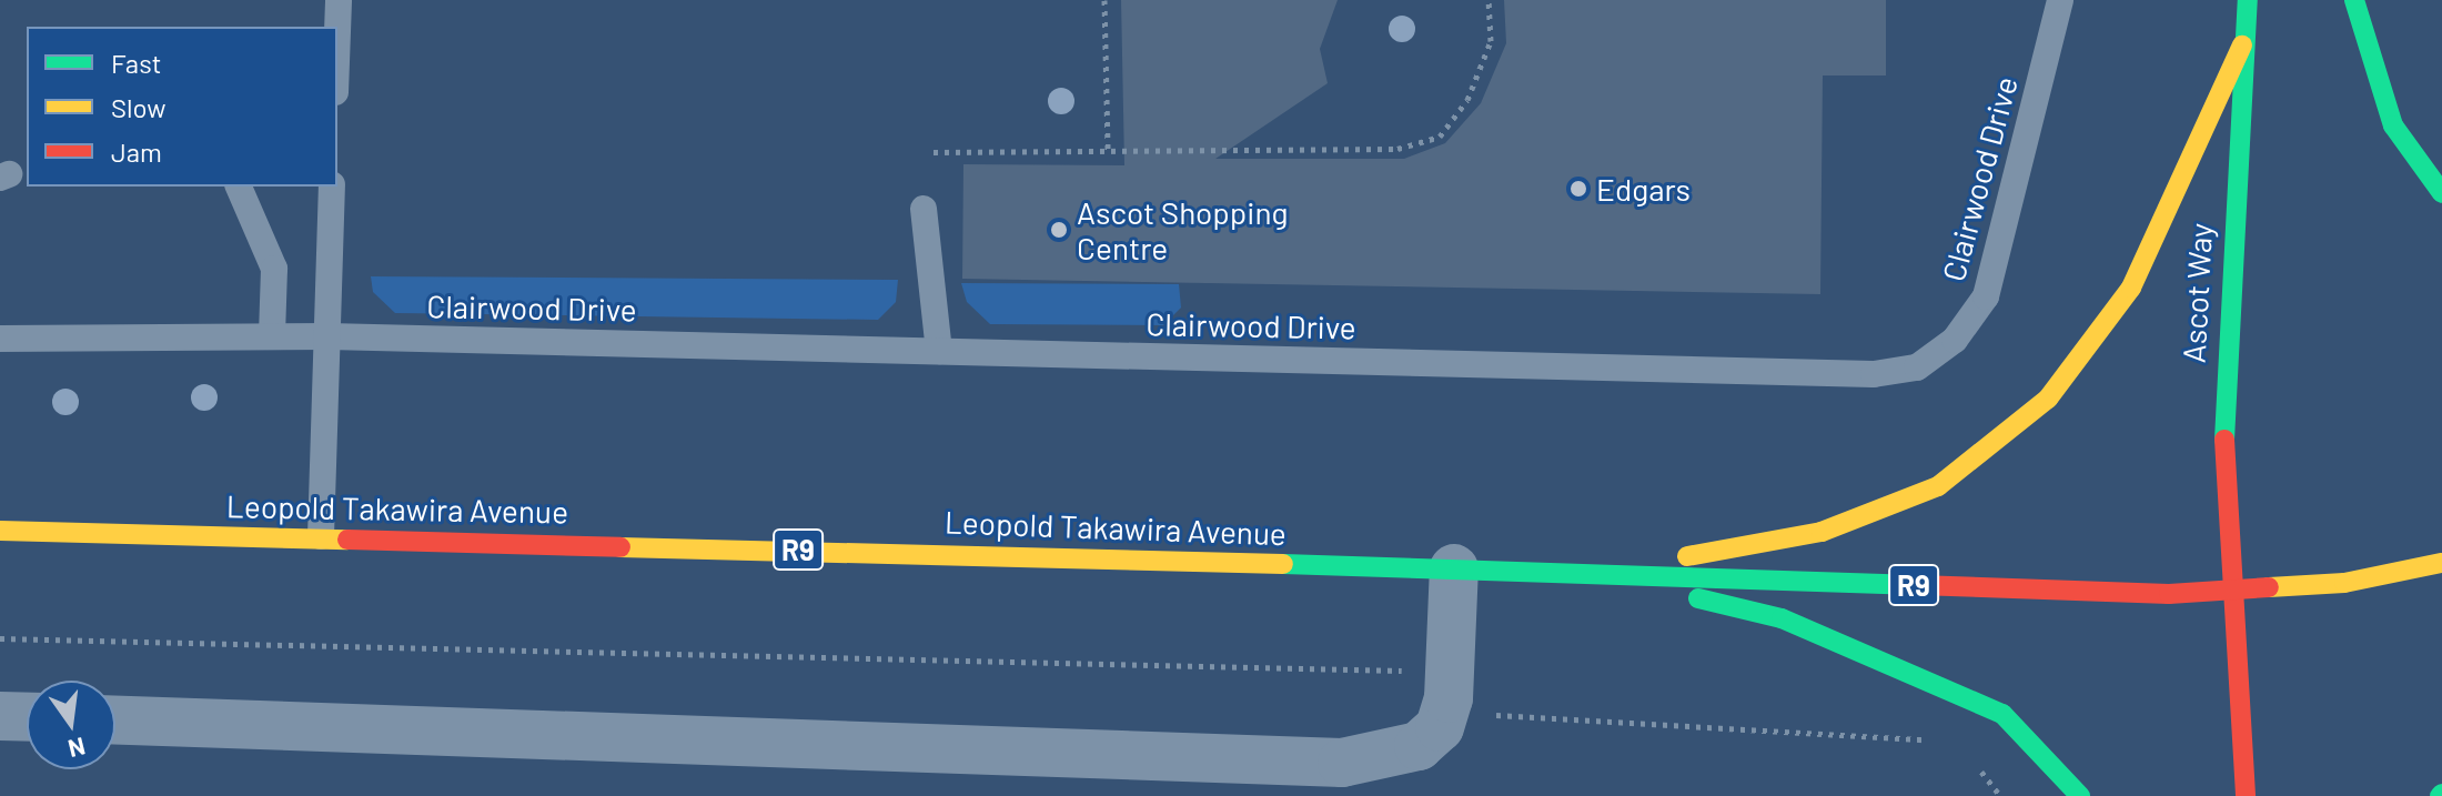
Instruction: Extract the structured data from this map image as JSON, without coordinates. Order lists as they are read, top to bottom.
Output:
{
  "streets": {
    "main road": ["Ascot Way", "Leopold Takawira Avenue", "R9"],
    "lane": ["Clairwood Drive"]
  },
  "crossings": [
    ["Ascot Way", "Leopold Takawira Avenue"],
    ["Ascot Way", "R9"],
    ["Leopold Takawira Avenue", "R9"]
  ],
  "places": ["Edgars", "Ascot Shopping Centre"],
  "legend": ["Fast", "Slow", "Jam"],
  "north": "bottom"
}
